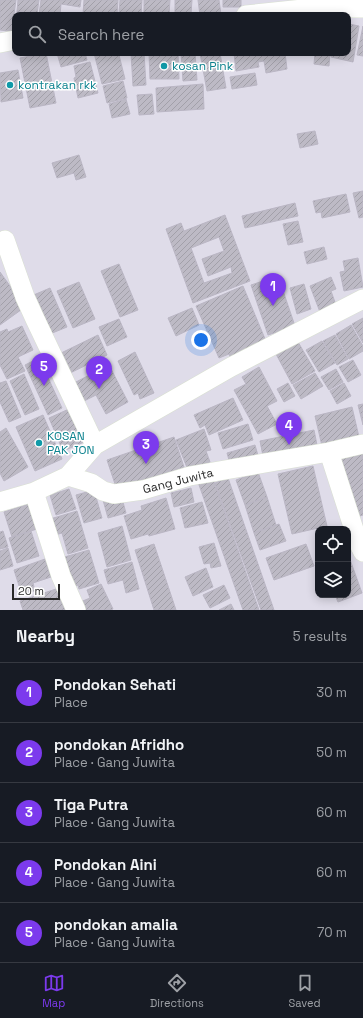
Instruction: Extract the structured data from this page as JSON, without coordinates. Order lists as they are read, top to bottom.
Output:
{
  "streets": {
    "street": ["Gang Juwita"]
  },
  "places": ["kosan Pink", "kontrakan rkk", "KOSAN PAK JON"],
  "scale_bar": "20 m",
  "page": {
    "search": "Search here",
    "pins": [
      "1",
      "5",
      "2",
      "4",
      "3"
    ],
    "scale": "20 m",
    "heading": ["Nearby", "5 results"],
    "list": [
      {
        "mark": "1",
        "name": "Pondokan Sehati",
        "note": "Place",
        "value": "30 m"
      },
      {
        "mark": "2",
        "name": "pondokan Afridho",
        "note": "Place · Gang Juwita",
        "value": "50 m"
      },
      {
        "mark": "3",
        "name": "Tiga Putra",
        "note": "Place · Gang Juwita",
        "value": "60 m"
      },
      {
        "mark": "4",
        "name": "Pondokan Aini",
        "note": "Place · Gang Juwita",
        "value": "60 m"
      },
      {
        "mark": "5",
        "name": "pondokan amalia",
        "note": "Place · Gang Juwita",
        "value": "70 m"
      }
    ],
    "nav": ["Map", "Directions", "Saved"]
  }
}
